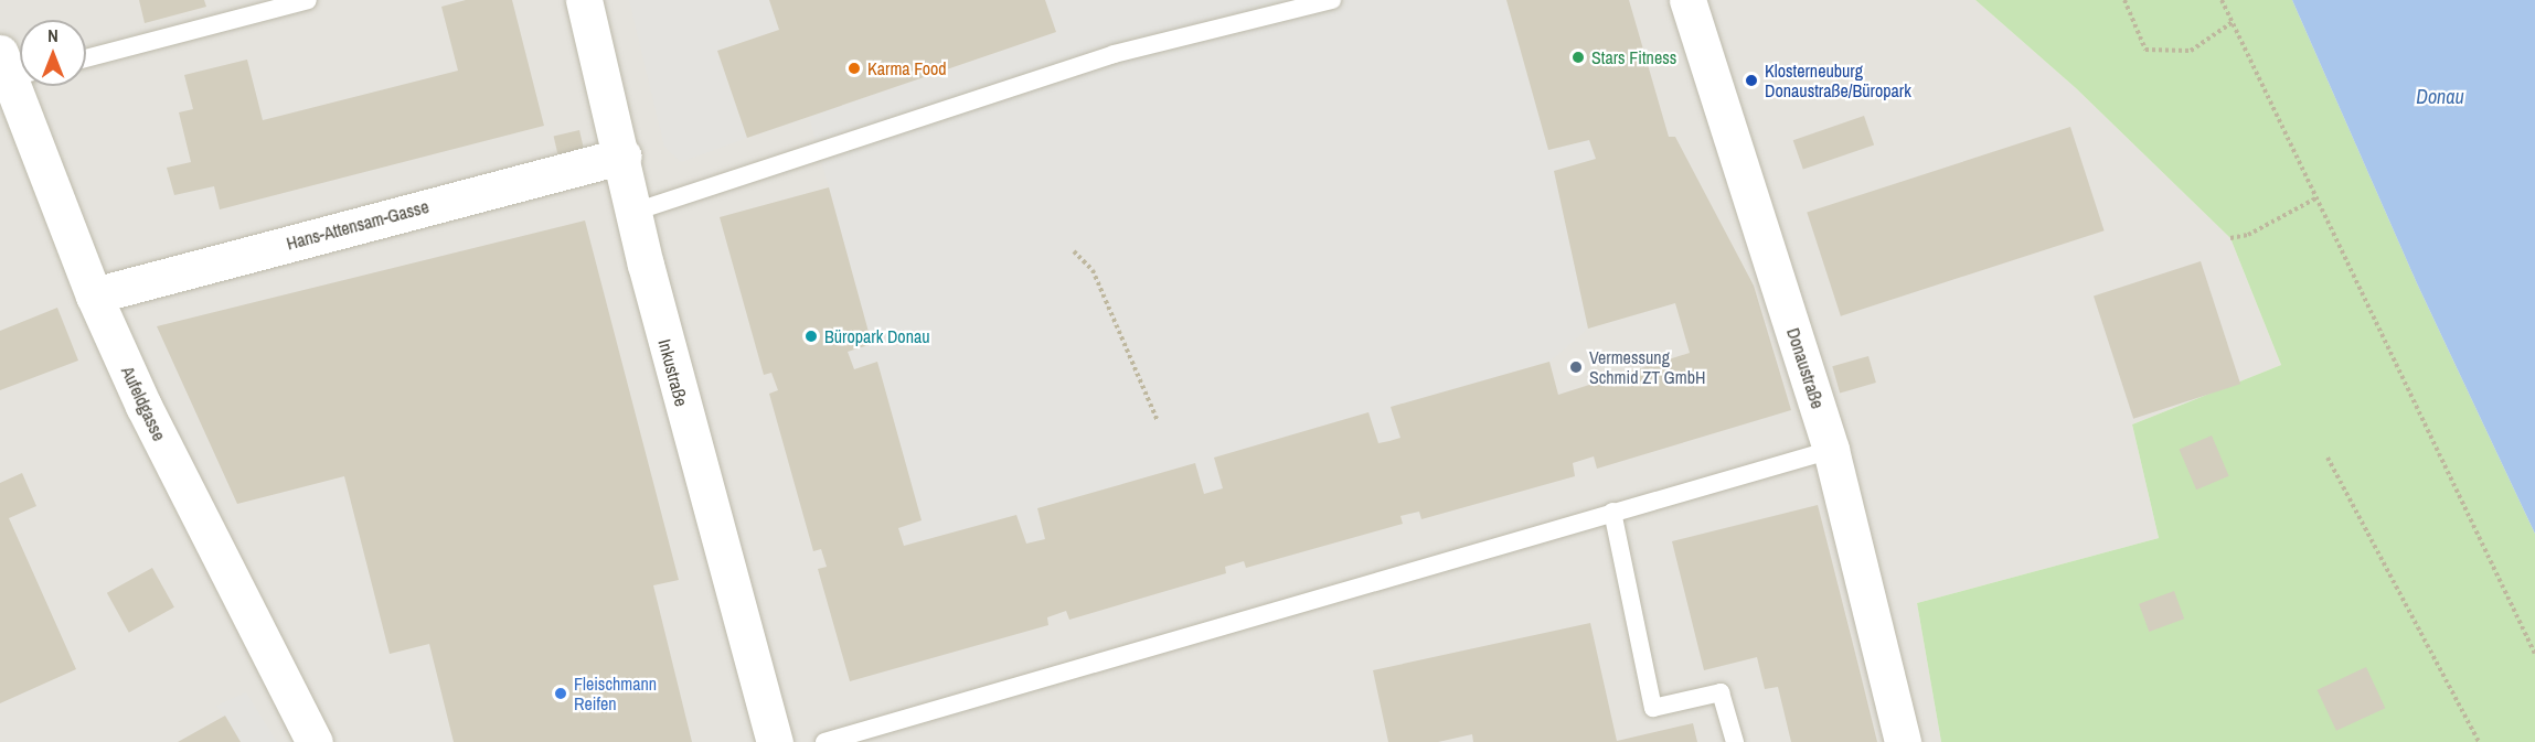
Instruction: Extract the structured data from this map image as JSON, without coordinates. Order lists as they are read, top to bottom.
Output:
{
  "streets": {
    "street": [
      "Hans-Attensam-Gasse",
      "Donaustraße",
      "Inkustraße",
      "Aufeldgasse"
    ]
  },
  "crossings": [
    ["Hans-Attensam-Gasse", "Inkustraße"],
    ["Hans-Attensam-Gasse", "Aufeldgasse"]
  ],
  "water": ["Donau"],
  "places": [
    "Stars Fitness",
    "Karma Food",
    "Klosterneuburg Donaustraße/Büropark",
    "Büropark Donau",
    "Vermessung Schmid ZT GmbH",
    "Fleischmann Reifen"
  ],
  "north": "top"
}
